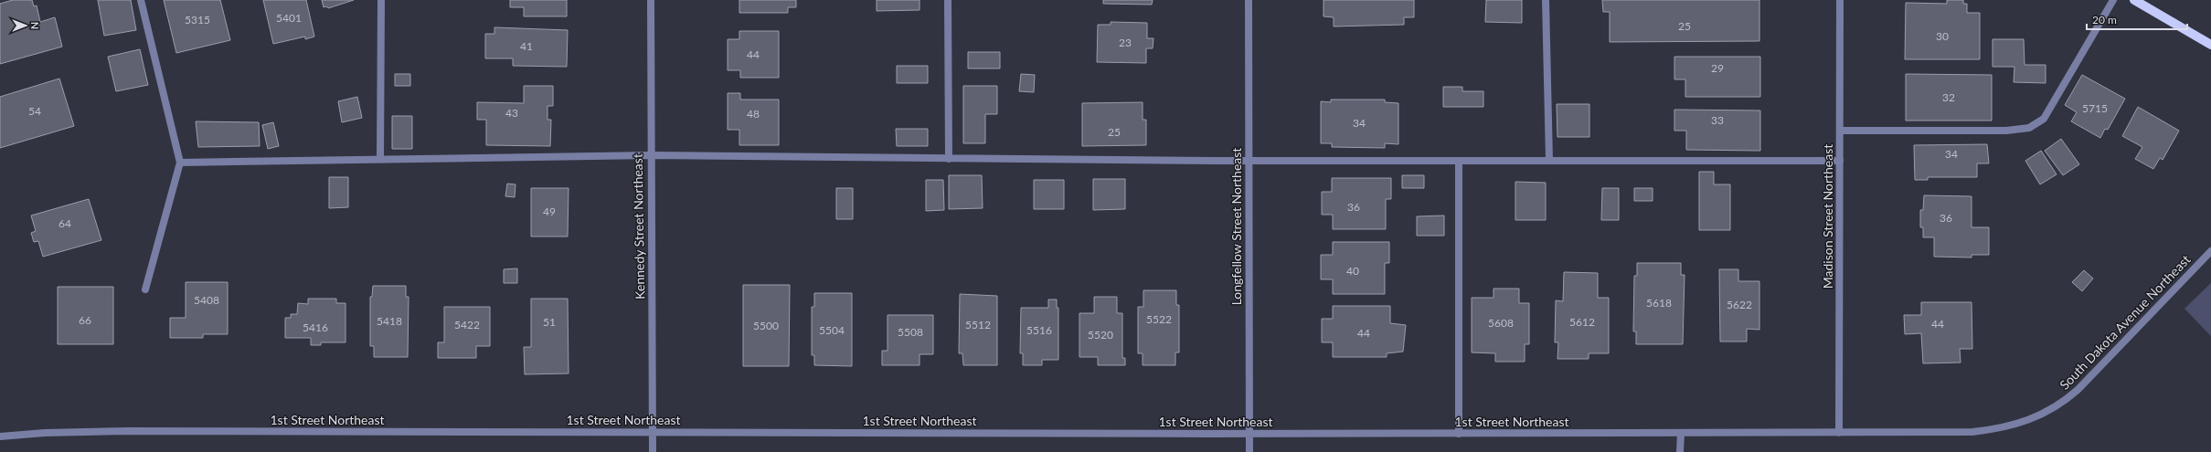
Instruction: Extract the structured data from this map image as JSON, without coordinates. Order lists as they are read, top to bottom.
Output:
{
  "streets": {
    "street": [
      "Madison Street Northeast",
      "Kennedy Street Northeast",
      "Longfellow Street Northeast",
      "South Dakota Avenue Northeast",
      "1st Street Northeast"
    ]
  },
  "crossings": [
    ["Madison Street Northeast", "South Dakota Avenue Northeast"],
    ["Madison Street Northeast", "1st Street Northeast"],
    ["Kennedy Street Northeast", "1st Street Northeast"],
    ["Longfellow Street Northeast", "1st Street Northeast"],
    ["South Dakota Avenue Northeast", "1st Street Northeast"]
  ],
  "house_numbers": [
    "5401",
    "5315",
    "25",
    "30",
    "23",
    "41",
    "44",
    "29",
    "32",
    "5715",
    "54",
    "43",
    "48",
    "33",
    "34",
    "25",
    "34",
    "36",
    "49",
    "36",
    "64",
    "40",
    "5408",
    "5618",
    "5622",
    "5522",
    "66",
    "5418",
    "51",
    "5612",
    "5608",
    "44",
    "5422",
    "5512",
    "5500",
    "5416",
    "5504",
    "5516",
    "5508",
    "44",
    "5520"
  ],
  "scale_bar": "20 m",
  "north": "right"
}
